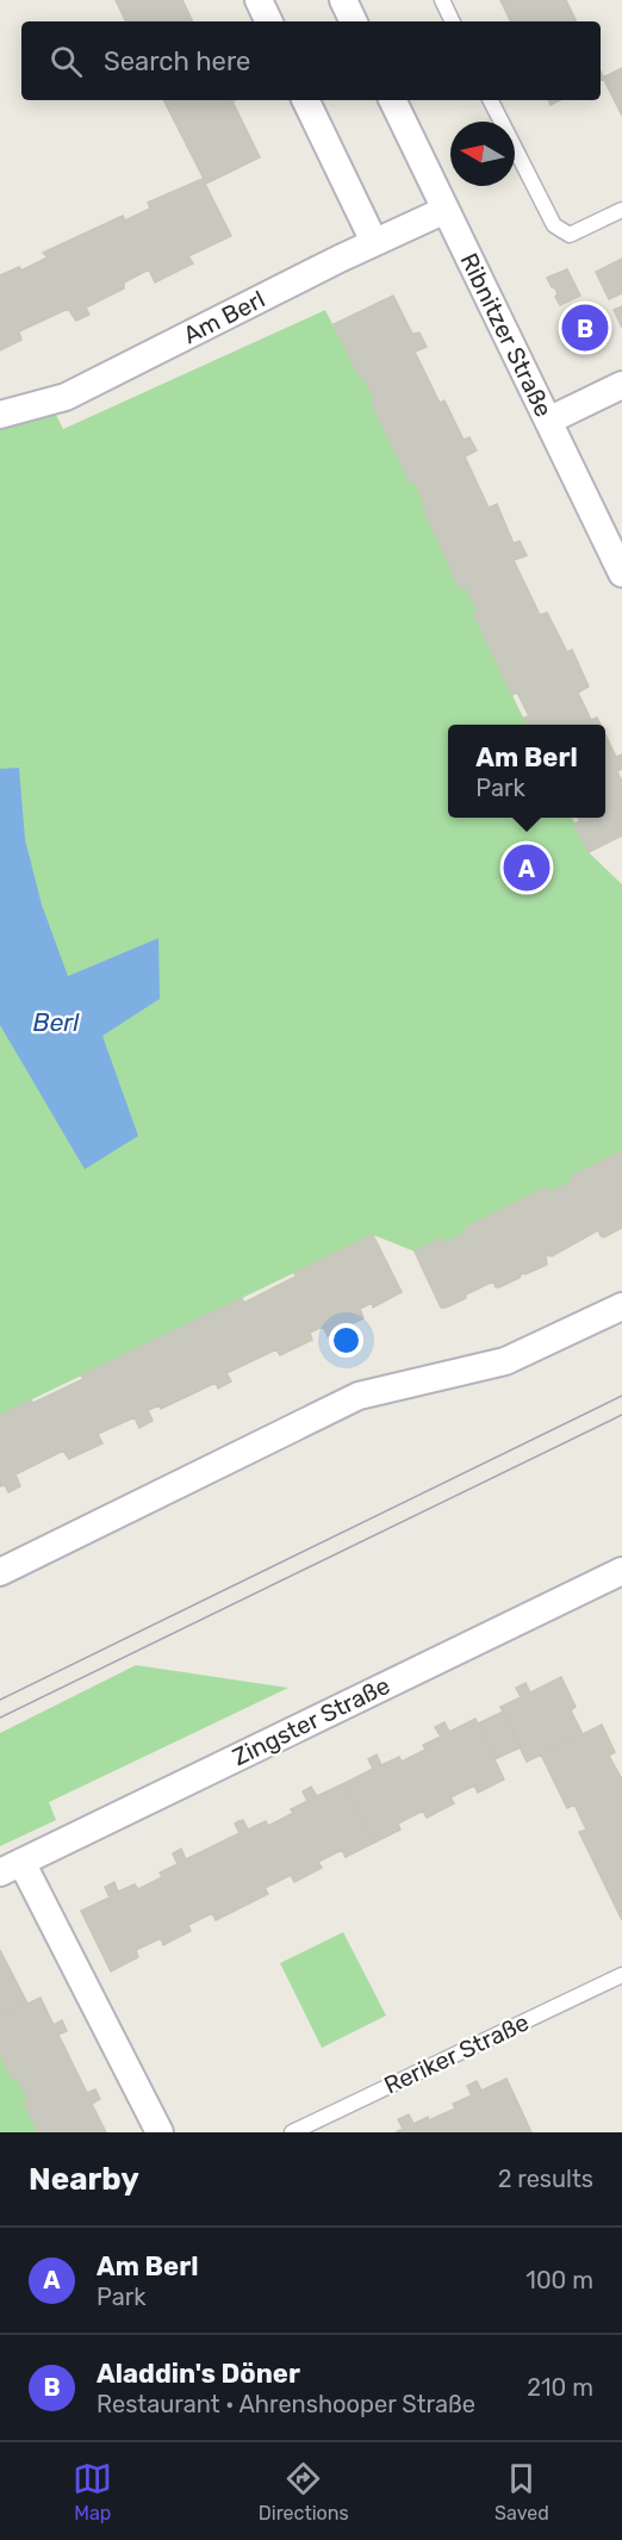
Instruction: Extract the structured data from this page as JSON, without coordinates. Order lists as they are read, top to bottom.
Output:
{
  "streets": {
    "street": ["Am Berl", "Ribnitzer Straße", "Zingster Straße"],
    "lane": ["Reriker Straße"]
  },
  "crossings": [
    ["Am Berl", "Ribnitzer Straße"]
  ],
  "water": ["Berl"],
  "north": "left",
  "page": {
    "search": "Search here",
    "pins": ["B", "A"],
    "popup": ["Am Berl", "Park"],
    "heading": ["Nearby", "2 results"],
    "list": [
      {
        "mark": "A",
        "name": "Am Berl",
        "note": "Park",
        "value": "100 m"
      },
      {
        "mark": "B",
        "name": "Aladdin's Döner",
        "note": "Restaurant · Ahrenshooper Straße",
        "value": "210 m"
      }
    ],
    "nav": ["Map", "Directions", "Saved"]
  }
}
